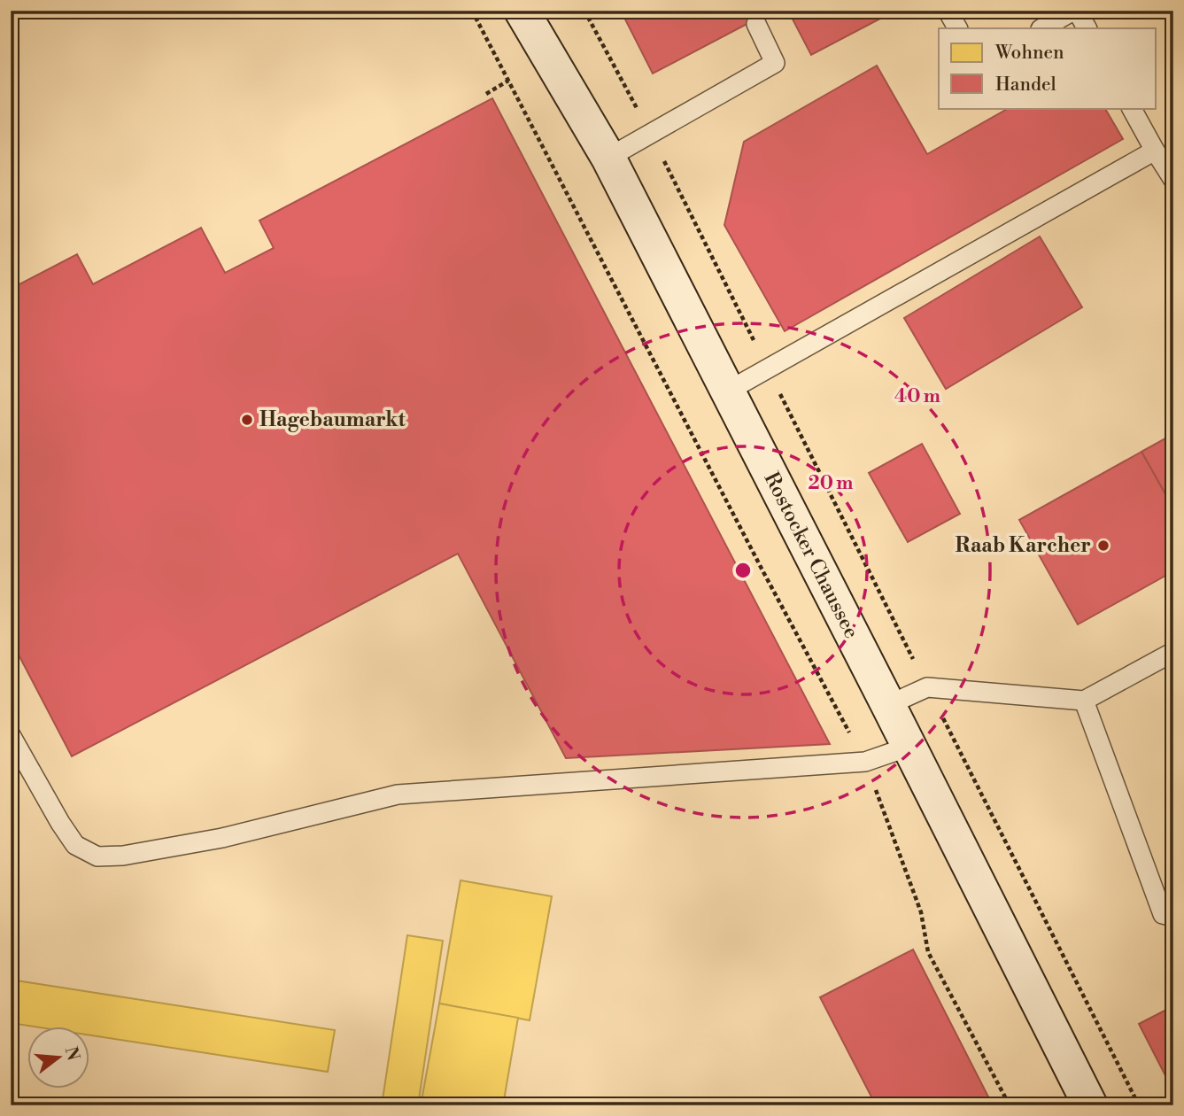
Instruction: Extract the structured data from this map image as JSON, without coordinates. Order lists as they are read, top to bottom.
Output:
{
  "streets": {
    "main road": ["Rostocker Chaussee"]
  },
  "places": ["Hagebaumarkt", "Raab Karcher"],
  "legend": ["Wohnen", "Handel"],
  "north": "right",
  "rings": ["40 m", "20 m"]
}
